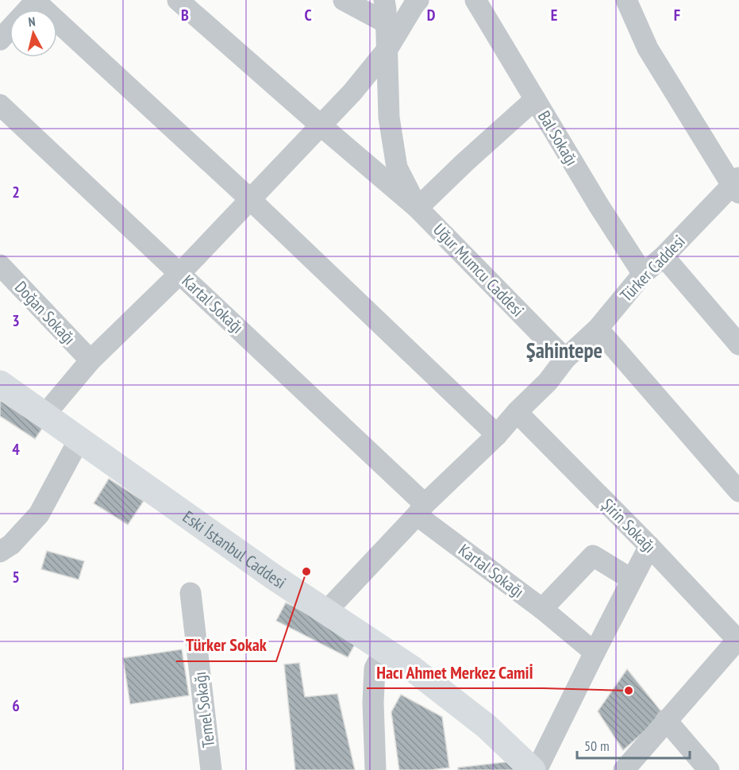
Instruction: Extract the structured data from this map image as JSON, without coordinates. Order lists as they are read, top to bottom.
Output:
{
  "streets": {
    "main road": ["Eski İstanbul Caddesi"],
    "street": [
      "Bal Sokağı",
      "Türker Caddesi",
      "Uğur Mumcu Caddesi",
      "Kartal Sokağı",
      "Doğan Sokağı",
      "Şirin Sokağı",
      "Temel Sokağı"
    ]
  },
  "crossings": [
    ["Bal Sokağı", "Türker Caddesi"],
    ["Türker Caddesi", "Uğur Mumcu Caddesi"]
  ],
  "districts": ["Şahintepe"],
  "places": ["Türker Sokak", "Hacı Ahmet Merkez Camiİ"],
  "scale_bar": "50 m",
  "north": "top",
  "grid": {
    "columns": [
      "B",
      "C",
      "D",
      "E",
      "F"
    ],
    "rows": [
      "2",
      "3",
      "4",
      "5",
      "6"
    ]
  }
}
